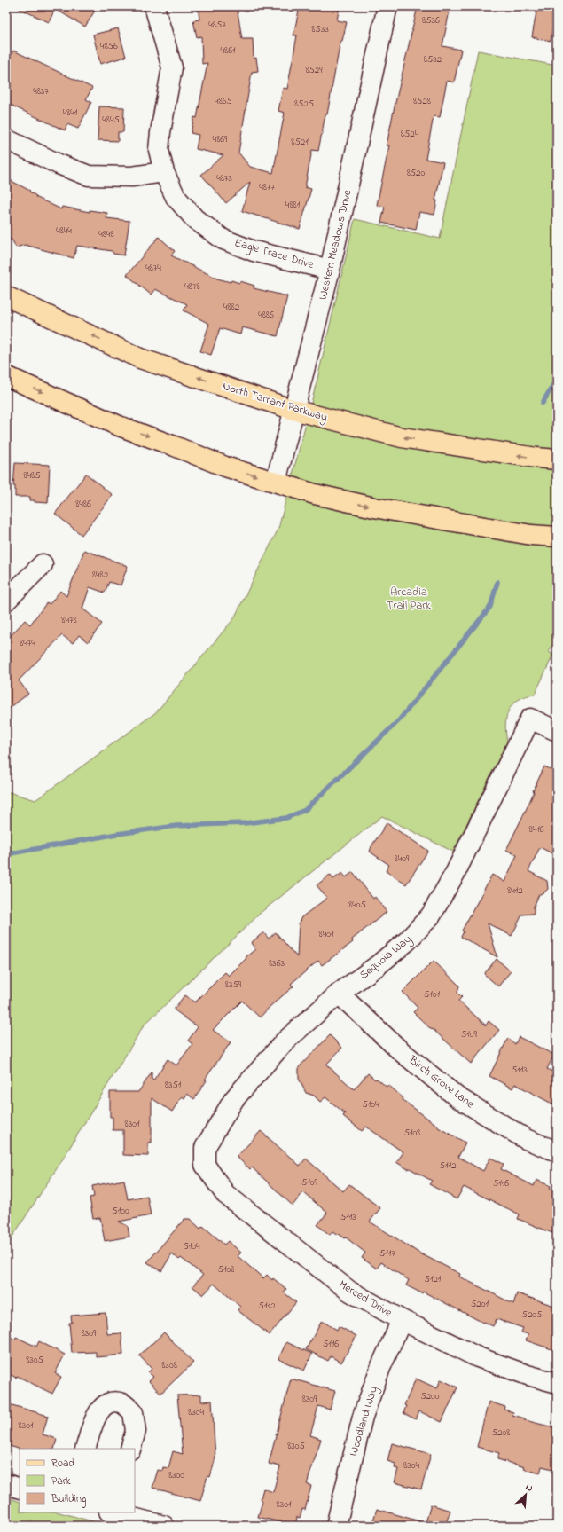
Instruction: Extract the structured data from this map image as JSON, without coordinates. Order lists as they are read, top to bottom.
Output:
{
  "streets": {
    "main road": ["North Tarrant Parkway"],
    "street": [
      "Western Meadows Drive",
      "Eagle Trace Drive",
      "Sequoia Way",
      "Birch Grove Lane",
      "Merced Drive",
      "Woodland Way"
    ]
  },
  "crossings": [
    ["Western Meadows Drive", "Eagle Trace Drive"],
    ["Western Meadows Drive", "North Tarrant Parkway"],
    ["Sequoia Way", "Birch Grove Lane"],
    ["Sequoia Way", "Merced Drive"],
    ["Merced Drive", "Woodland Way"]
  ],
  "parks": ["Arcadia Trail Park"],
  "house_numbers": [
    "8536",
    "4857",
    "8533",
    "4856",
    "4861",
    "8532",
    "8529",
    "4837",
    "4865",
    "8528",
    "8525",
    "4841",
    "4845",
    "8524",
    "4869",
    "8521",
    "8520",
    "4873",
    "4877",
    "4881",
    "4844",
    "4848",
    "4874",
    "4878",
    "4882",
    "4886",
    "8485",
    "8486",
    "8482",
    "8478",
    "8474",
    "8416",
    "8409",
    "8412",
    "8405",
    "8401",
    "8363",
    "8359",
    "5101",
    "5109",
    "5113",
    "8351",
    "5104",
    "8301",
    "5108",
    "5112",
    "5109",
    "5116",
    "5100",
    "5113",
    "5104",
    "5117",
    "5108",
    "5121",
    "5201",
    "5112",
    "5205",
    "8309",
    "5116",
    "8305",
    "8308",
    "5200",
    "8309",
    "8304",
    "8301",
    "5208",
    "8305",
    "8304",
    "8300",
    "8301"
  ],
  "legend": ["Road", "Park", "Building"],
  "north": "top right"
}
